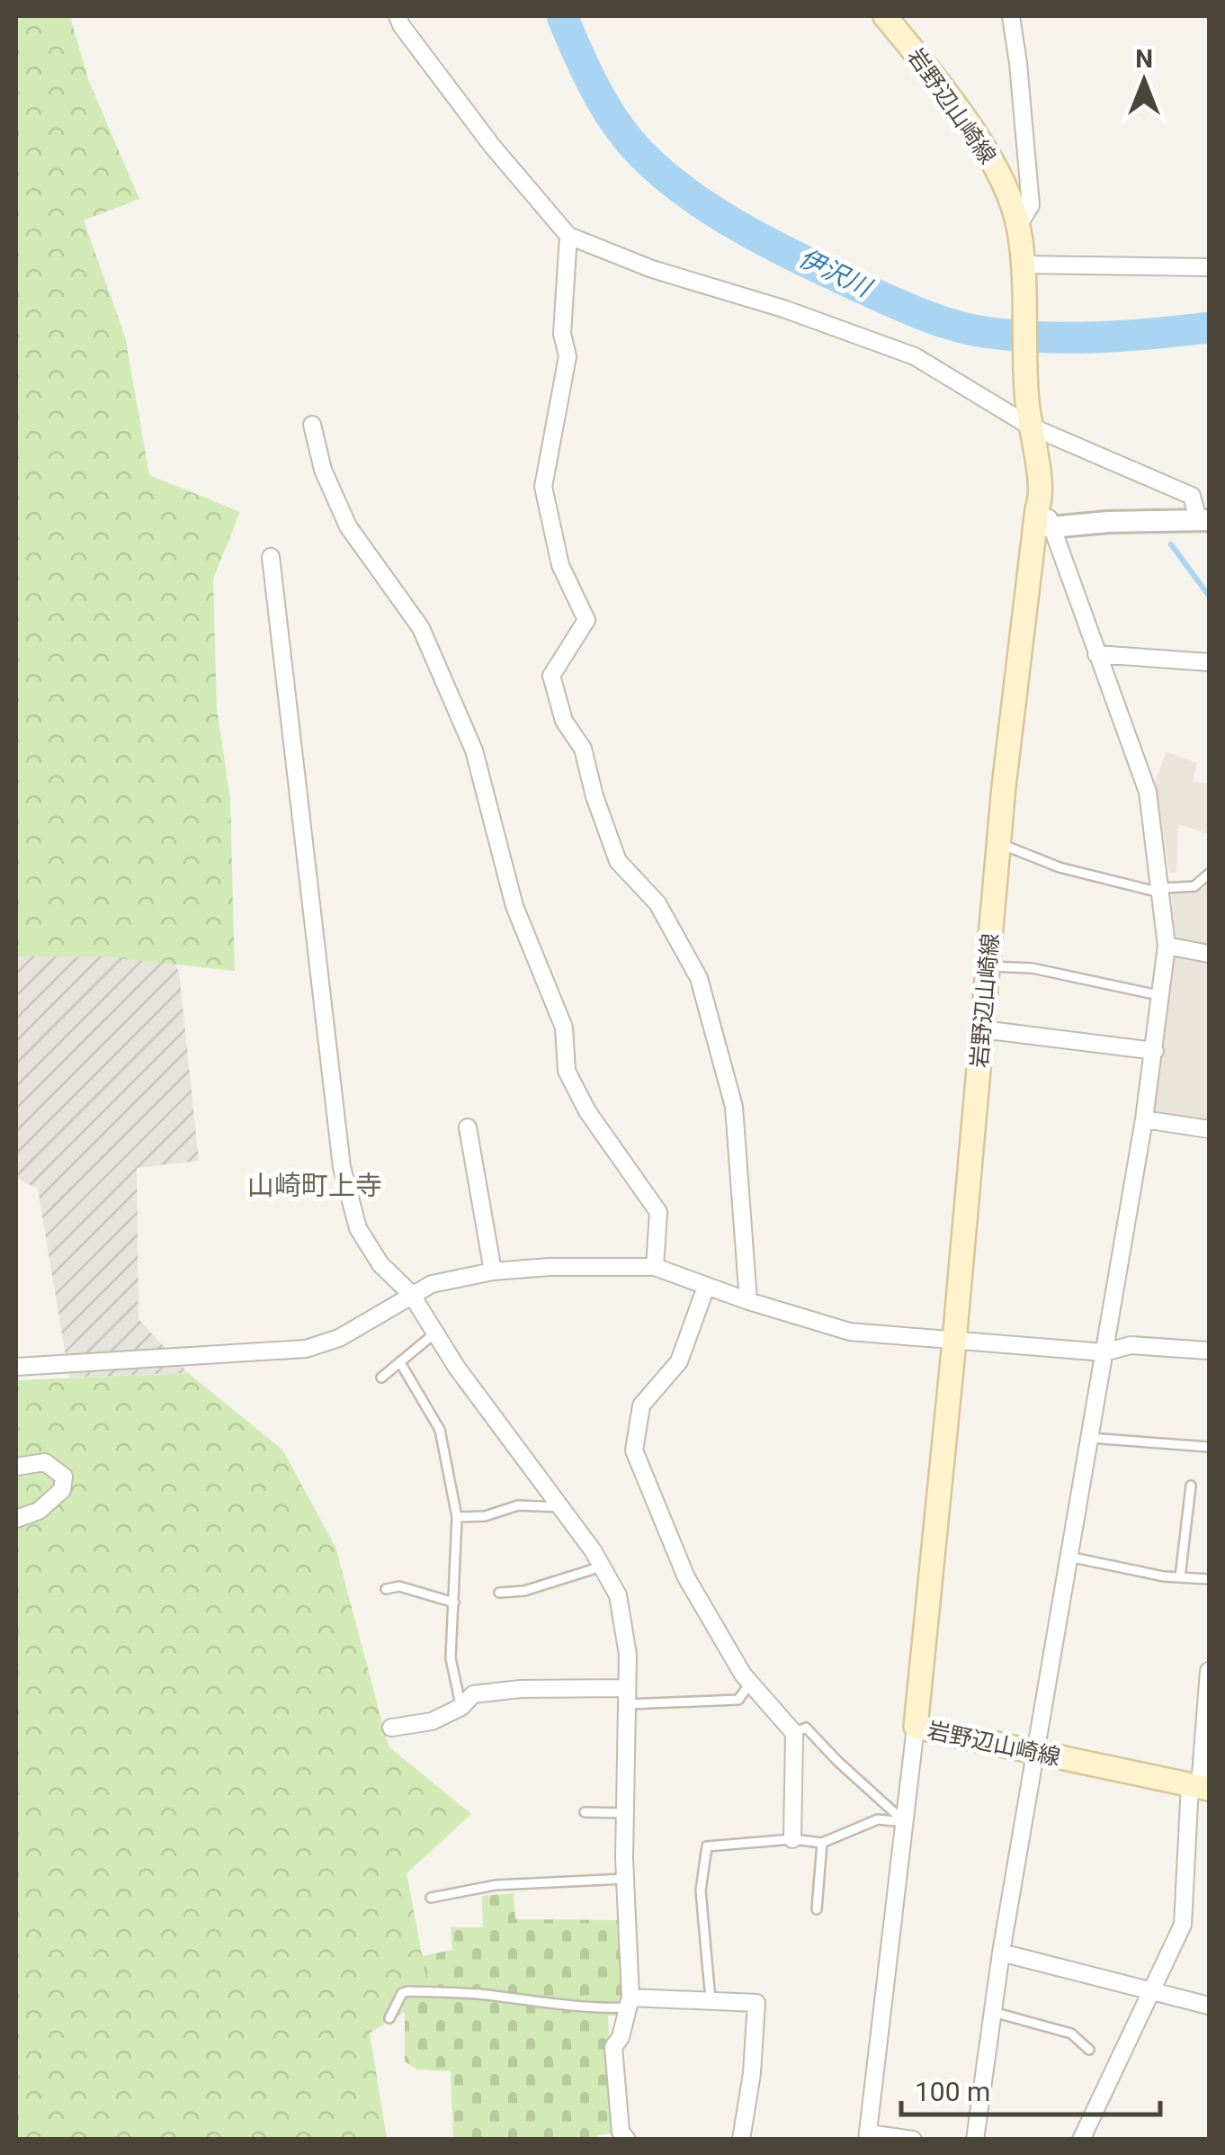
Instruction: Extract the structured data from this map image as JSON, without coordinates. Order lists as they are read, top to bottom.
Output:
{
  "streets": {
    "main road": ["岩野辺山崎線"]
  },
  "districts": ["山崎町上寺"],
  "water": ["伊沢川"],
  "scale_bar": "100 m",
  "north": "top"
}
